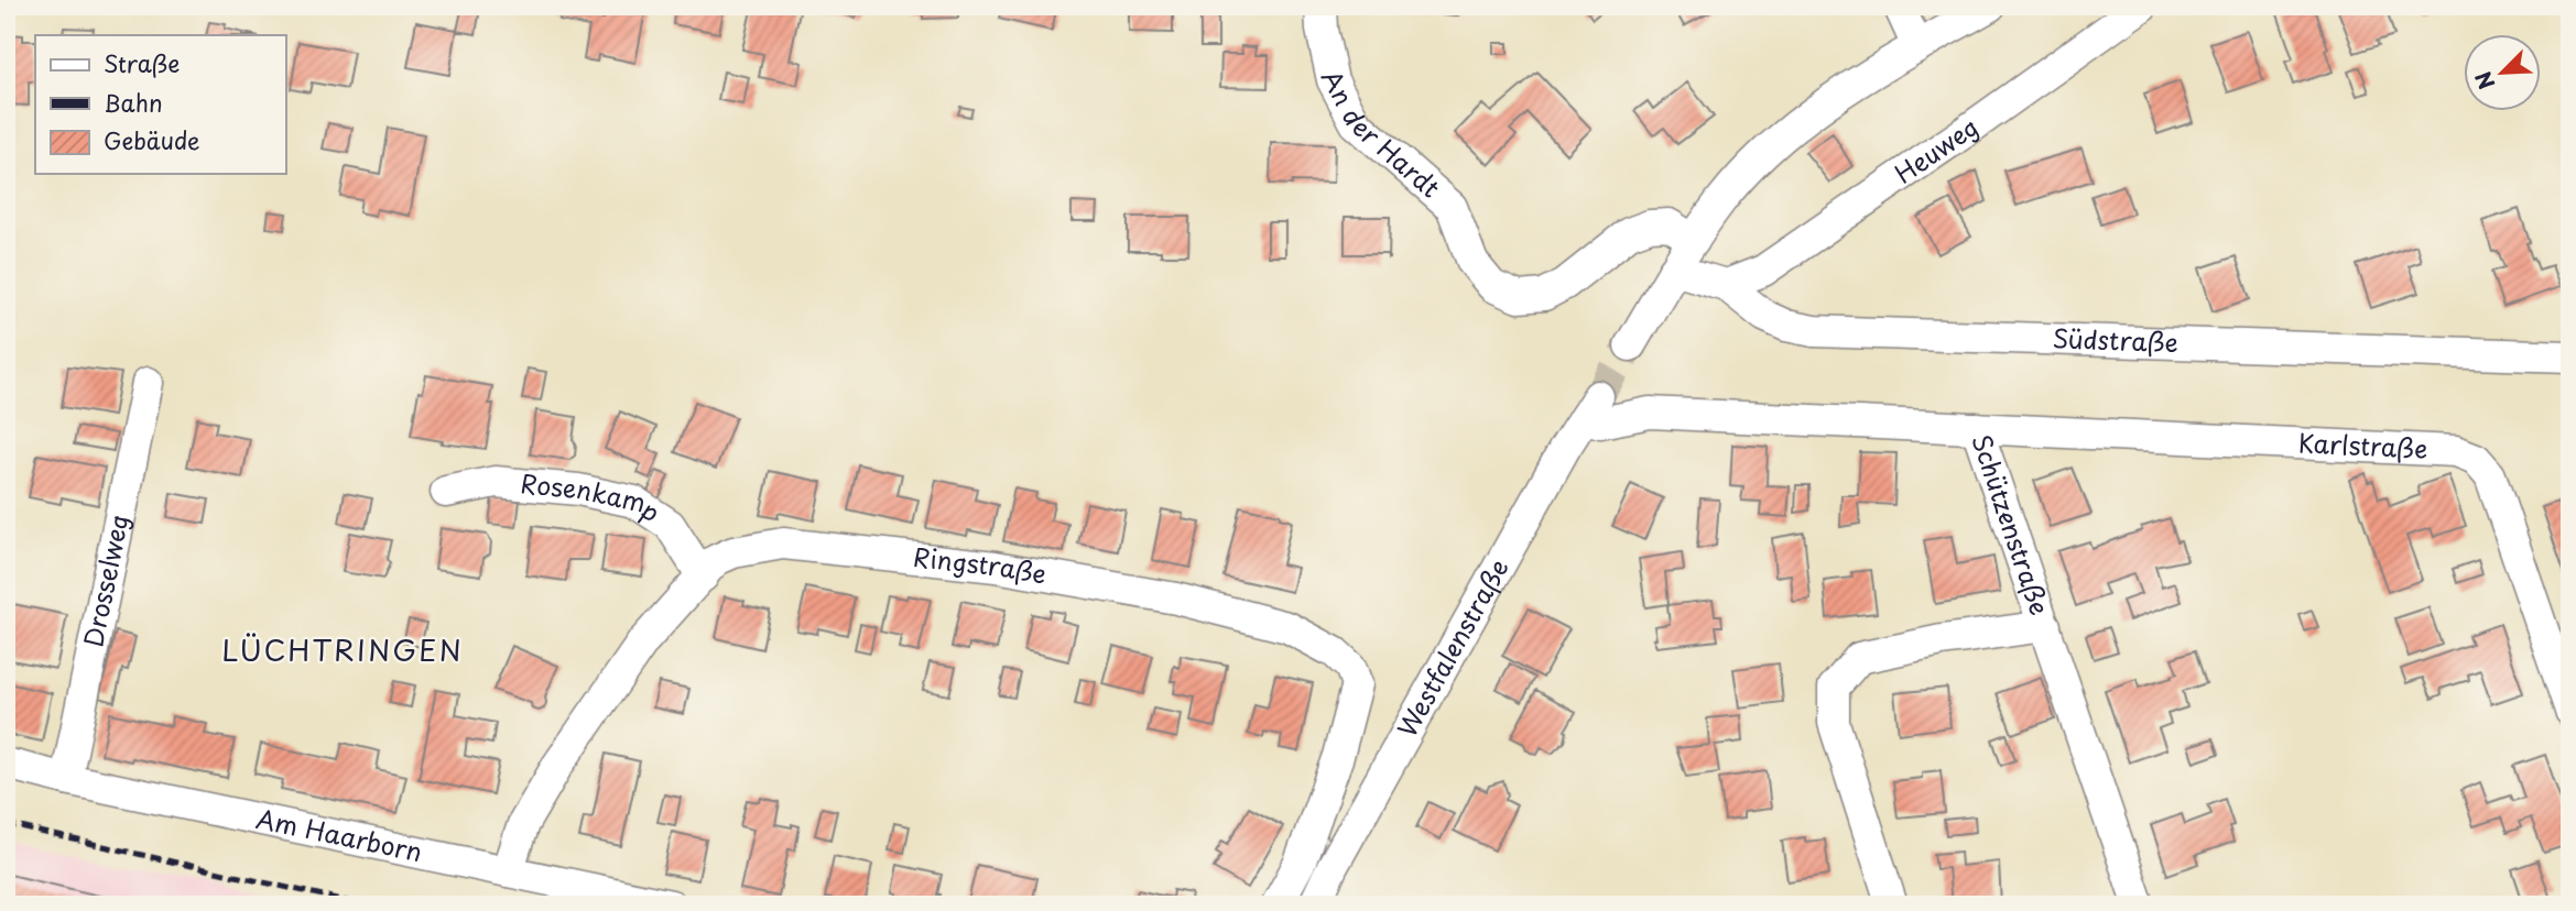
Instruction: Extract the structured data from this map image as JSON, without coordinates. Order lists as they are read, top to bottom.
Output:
{
  "streets": {
    "street": [
      "An der Hardt",
      "Heuweg",
      "Südstraße",
      "Karlstraße",
      "Rosenkamp",
      "Schützenstraße",
      "Ringstraße",
      "Drosselweg",
      "Westfalenstraße",
      "Am Haarborn"
    ]
  },
  "crossings": [
    ["Heuweg", "Südstraße"],
    ["Karlstraße", "Schützenstraße"],
    ["Rosenkamp", "Ringstraße"],
    ["Schützenstraße", "Westfalenstraße"],
    ["Ringstraße", "Am Haarborn"],
    ["Drosselweg", "Am Haarborn"]
  ],
  "districts": ["LÜCHTRINGEN"],
  "legend": ["Straße", "Bahn", "Gebäude"],
  "north": "bottom left"
}
